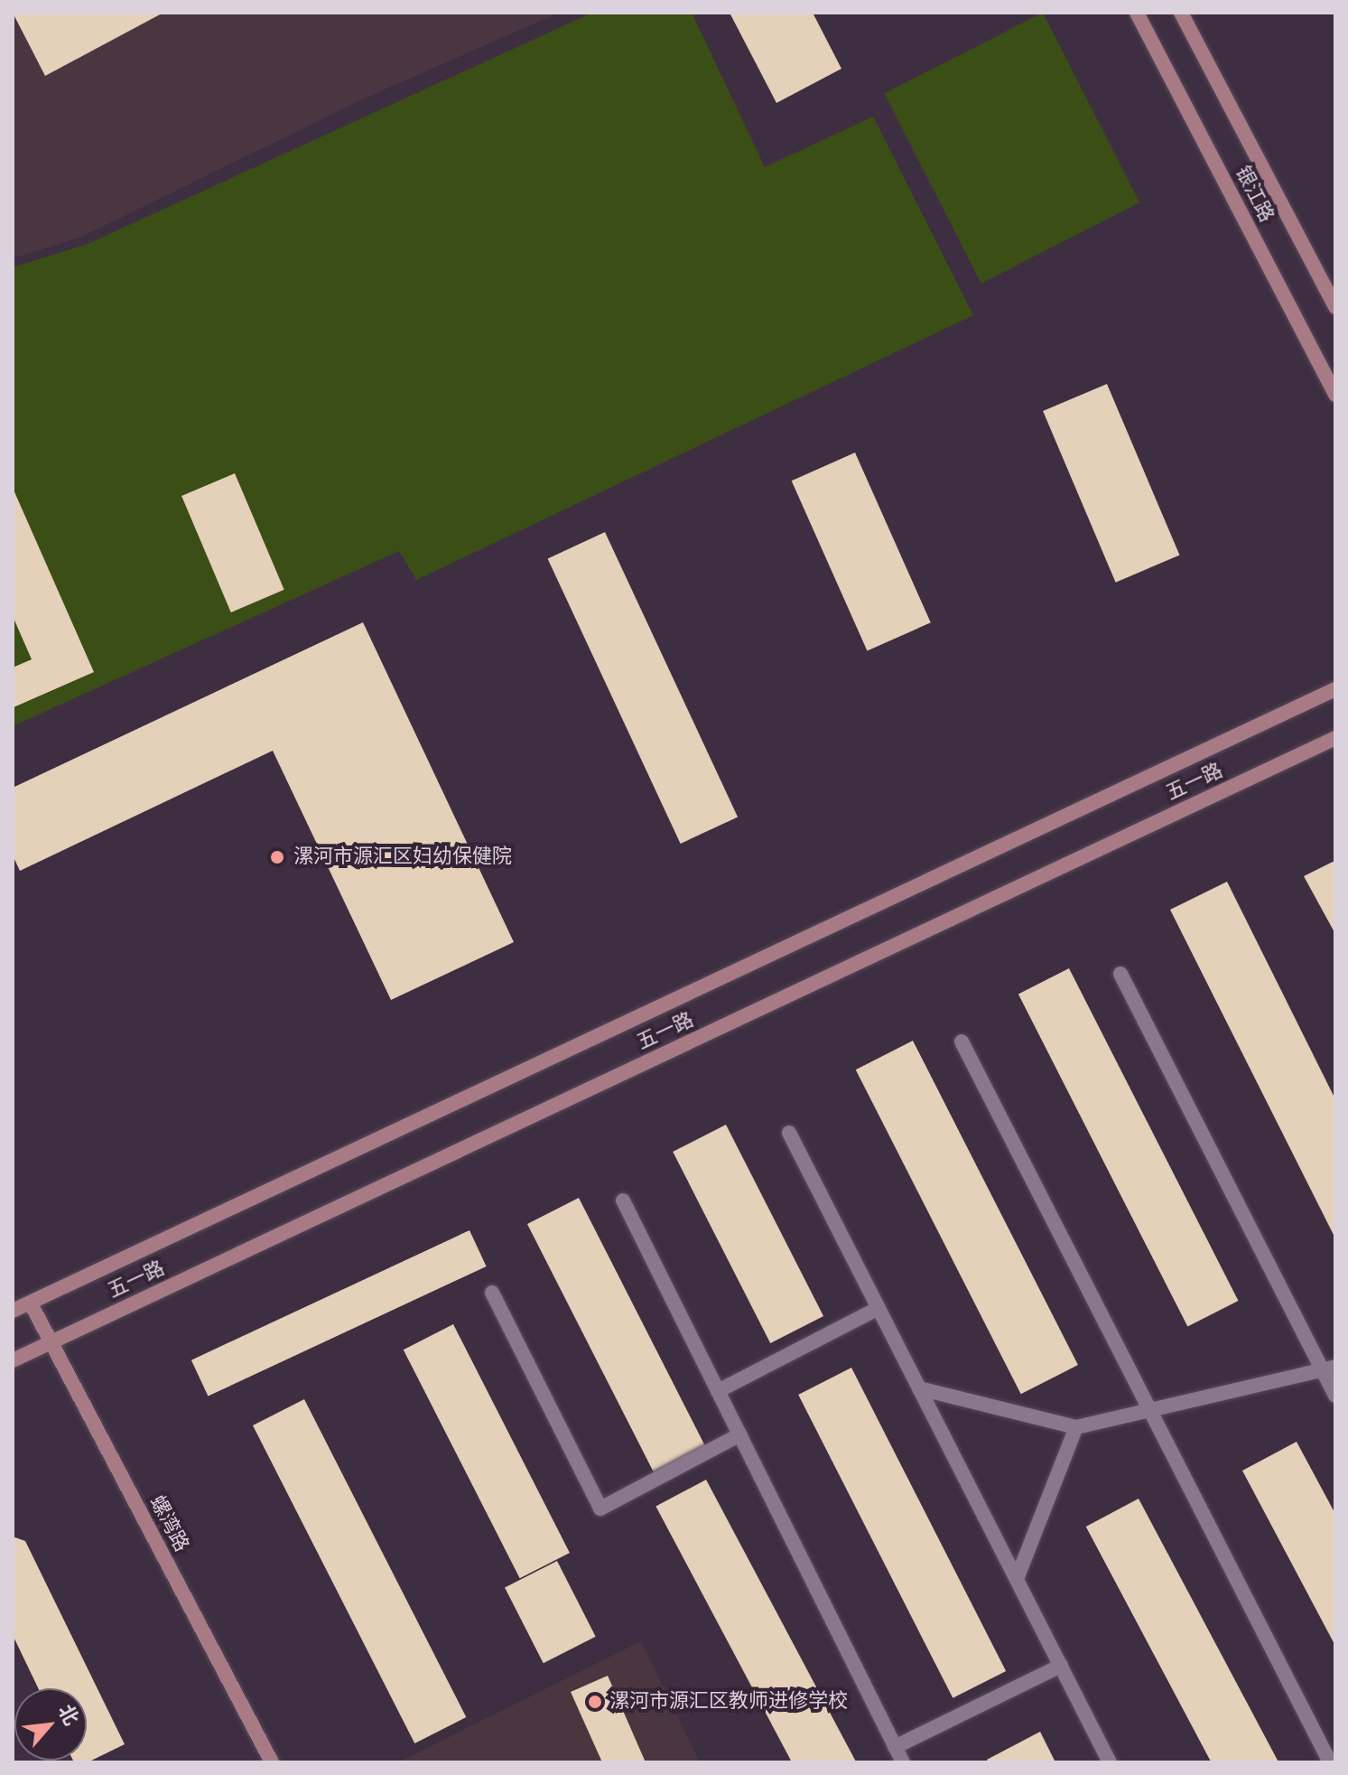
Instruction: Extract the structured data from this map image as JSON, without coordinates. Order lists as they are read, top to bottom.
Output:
{
  "streets": {
    "street": ["银江路", "五一路", "螺湾路"]
  },
  "crossings": [
    ["五一路", "螺湾路"]
  ],
  "places": ["漯河市源汇区妇幼保健院", "漯河市源汇区教师进修学校"],
  "north": "top right"
}
